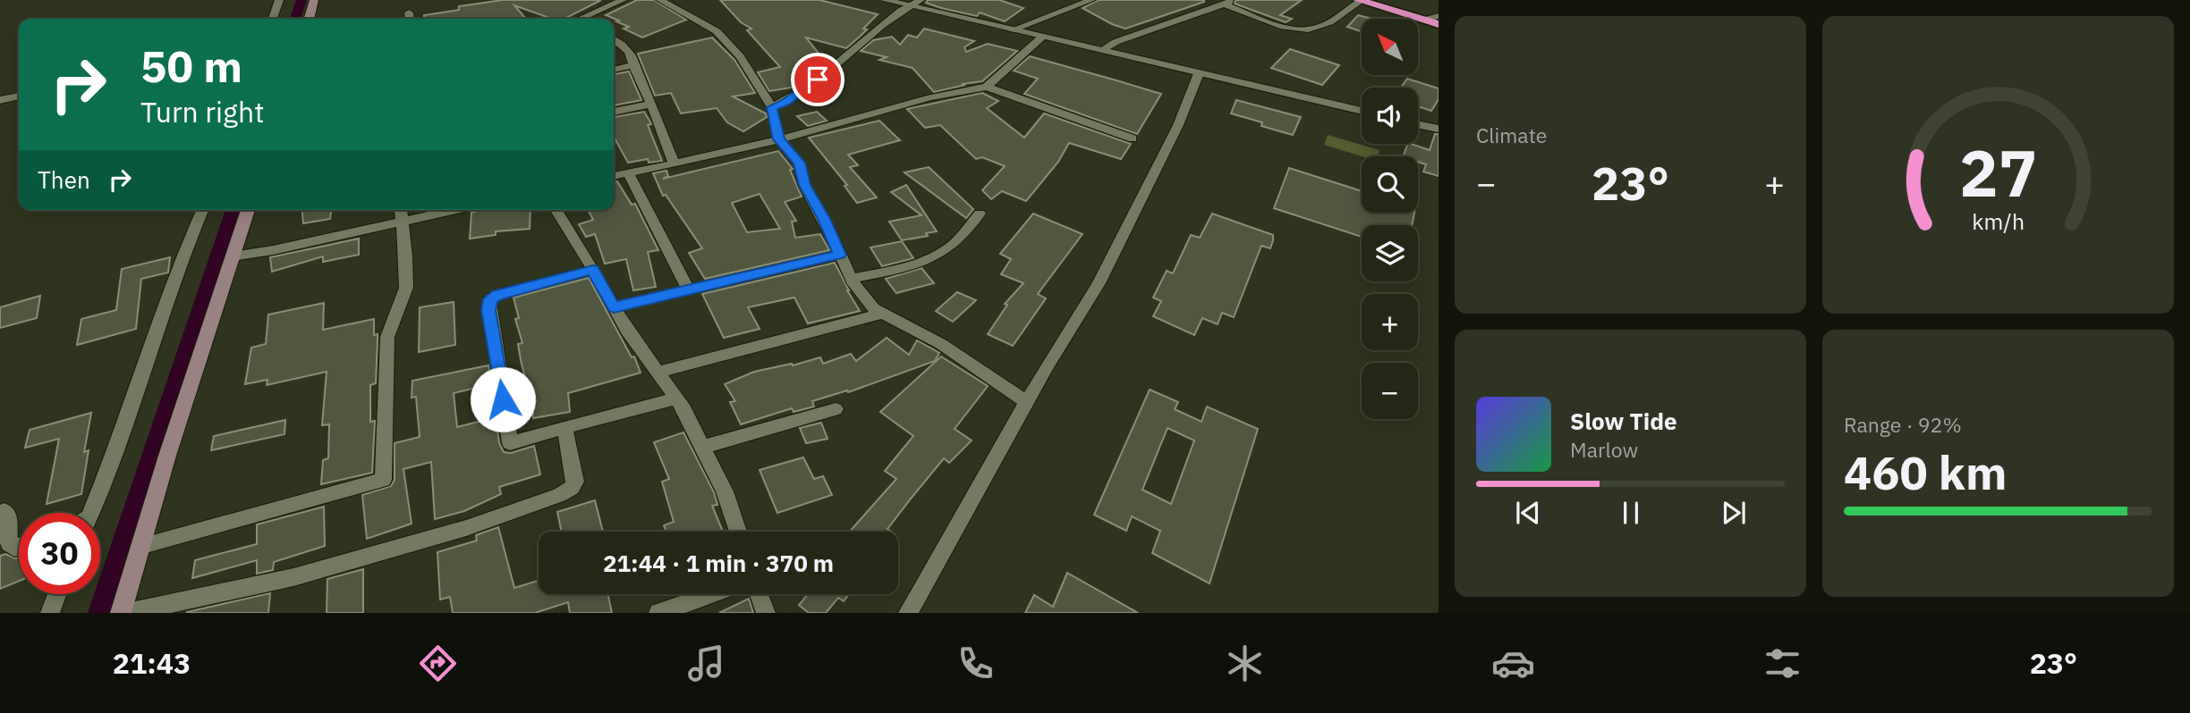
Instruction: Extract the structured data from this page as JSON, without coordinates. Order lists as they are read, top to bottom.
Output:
{
  "north": "top left",
  "page": {
    "tile": [
      "Climate",
      ["Range · 92%", "460 km"]
    ],
    "map_buttons": ["+", "−"],
    "turn": ["50 m", "Turn right"],
    "then": "Then",
    "heat": ["−", "23°", "+"],
    "song": ["Slow Tide", "Marlow"],
    "limit": "30",
    "trip": "21:44 · 1 min · 370 m",
    "tabs": ["21:43", "23°"],
    "gauge": ["27", "km/h"]
  }
}
